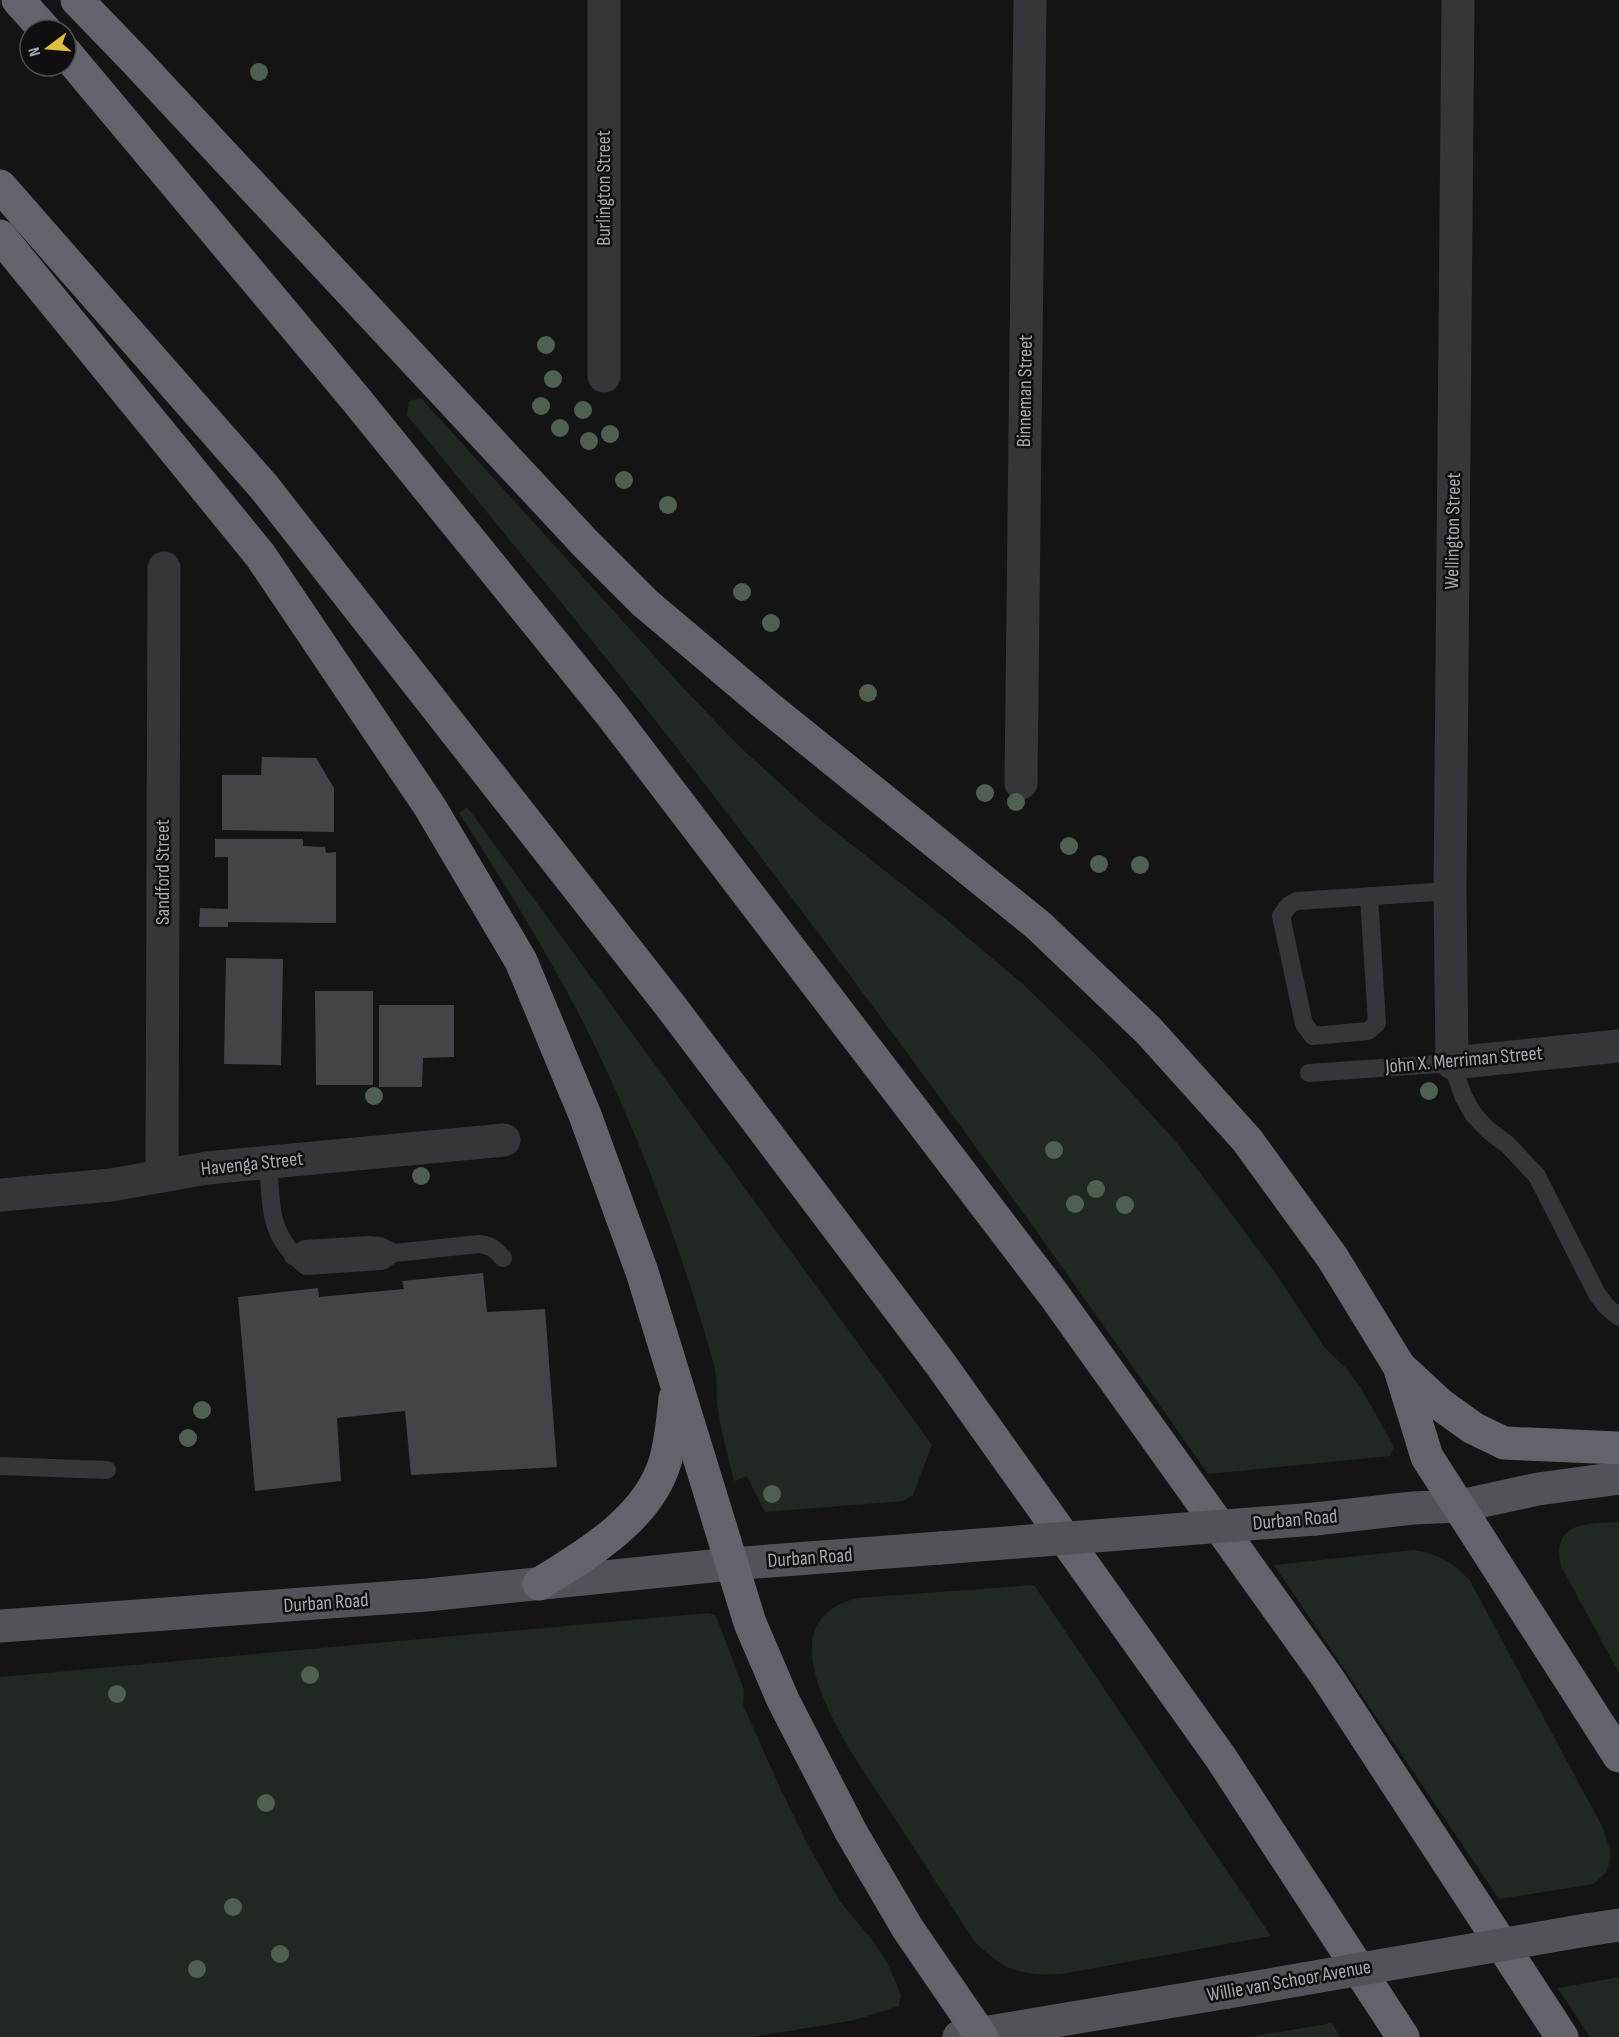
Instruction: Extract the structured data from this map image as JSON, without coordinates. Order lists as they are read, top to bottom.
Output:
{
  "streets": {
    "main road": ["Durban Road", "Willie van Schoor Avenue"],
    "street": [
      "Burlington Street",
      "Binneman Street",
      "Wellington Street",
      "Sandford Street",
      "John X. Merriman Street",
      "Havenga Street"
    ]
  },
  "crossings": [
    ["Wellington Street", "John X. Merriman Street"],
    ["Sandford Street", "Havenga Street"]
  ],
  "north": "left"
}
